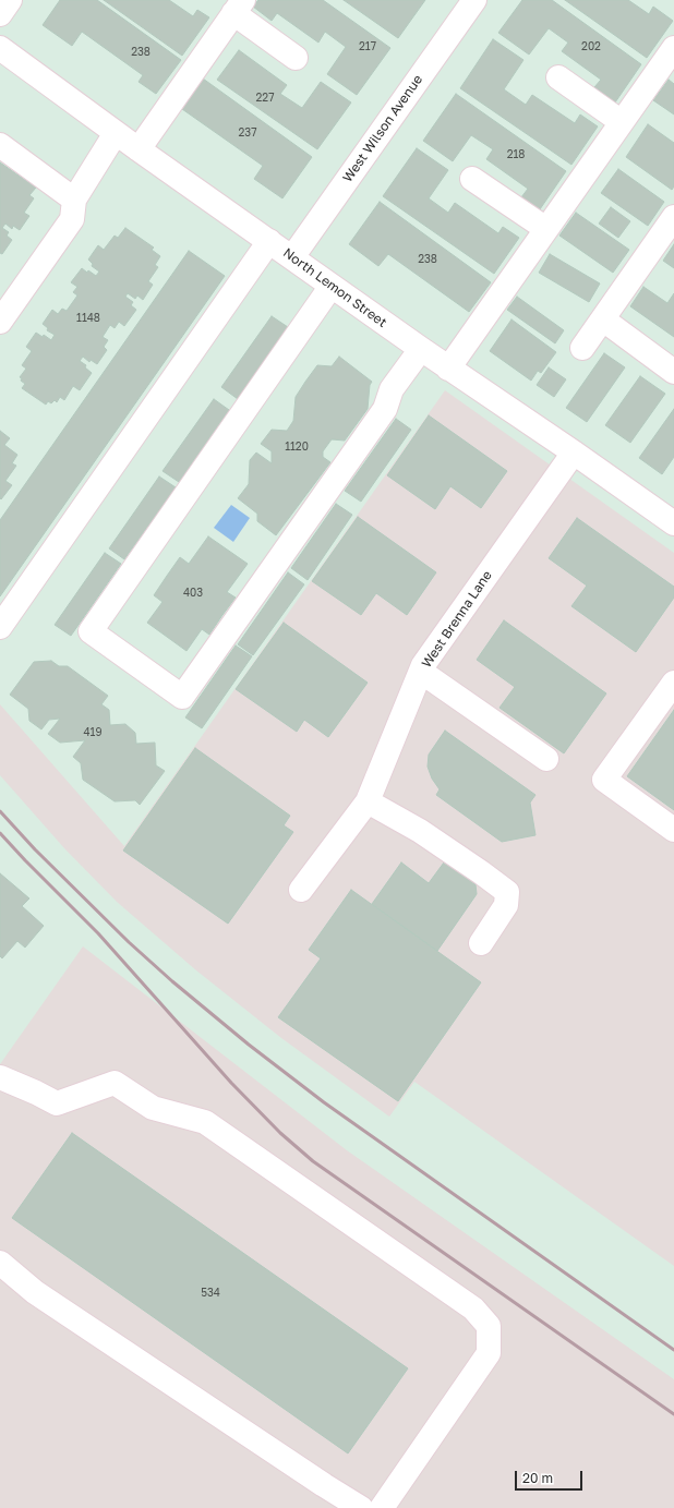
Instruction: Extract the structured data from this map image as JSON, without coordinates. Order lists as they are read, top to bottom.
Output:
{
  "streets": {
    "street": ["West Wilson Avenue", "North Lemon Street", "West Brenna Lane"]
  },
  "crossings": [
    ["West Wilson Avenue", "North Lemon Street"],
    ["North Lemon Street", "West Brenna Lane"]
  ],
  "house_numbers": [
    "217",
    "202",
    "238",
    "227",
    "237",
    "218",
    "238",
    "1148",
    "1120",
    "403",
    "419",
    "534"
  ],
  "scale_bar": "20 m"
}
